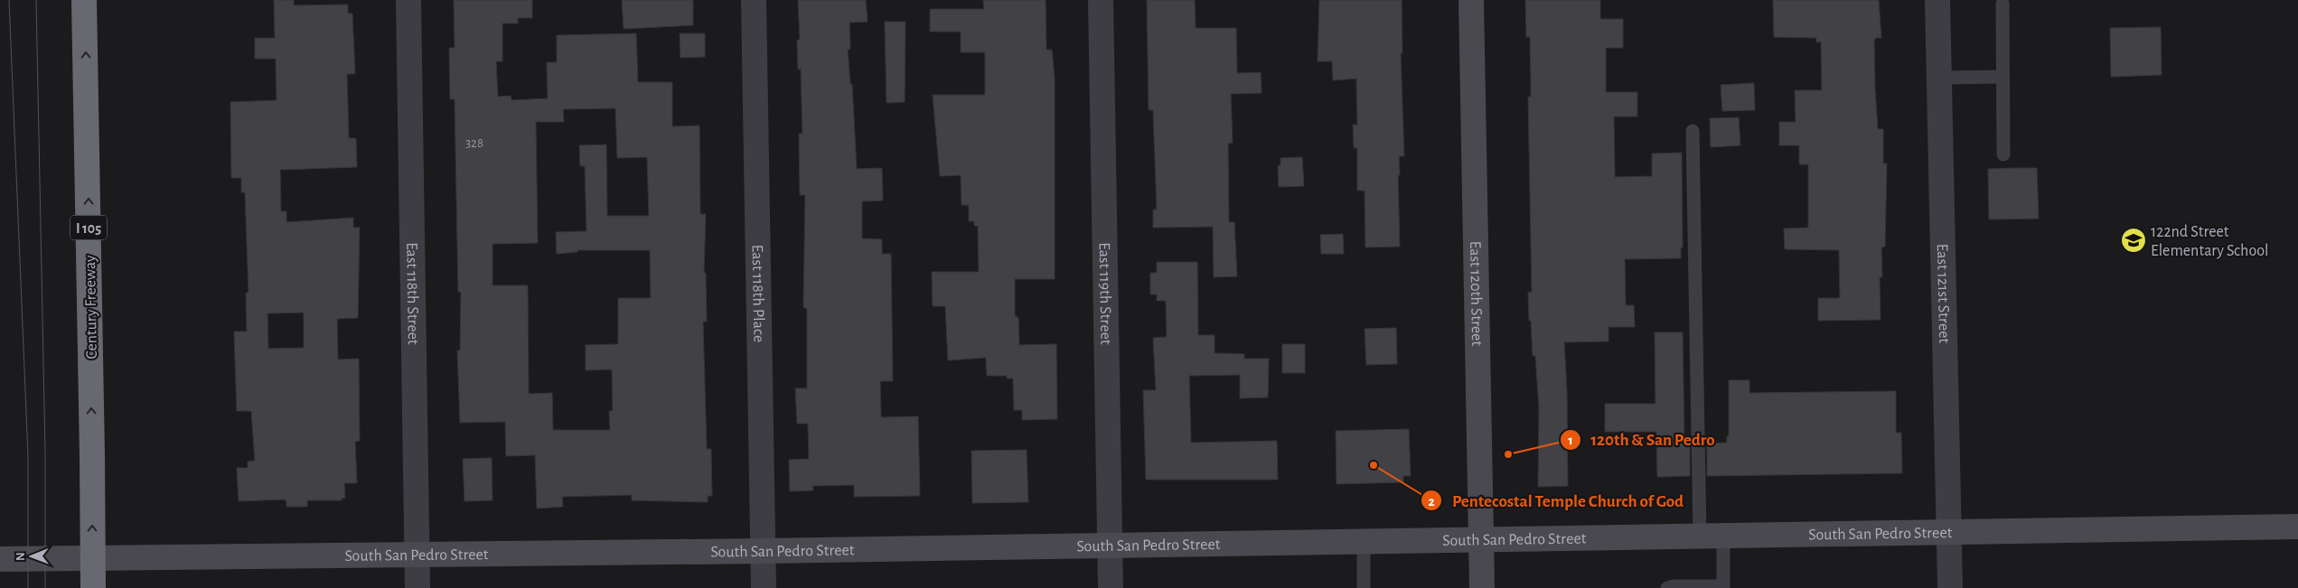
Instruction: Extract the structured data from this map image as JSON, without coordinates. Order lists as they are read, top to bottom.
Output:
{
  "streets": {
    "highway": ["I 105", "Century Freeway"],
    "street": [
      "East 120th Street",
      "East 121st Street",
      "East 118th Street",
      "East 118th Place",
      "East 119th Street",
      "South San Pedro Street"
    ]
  },
  "crossings": [
    ["East 120th Street", "South San Pedro Street"],
    ["East 121st Street", "South San Pedro Street"],
    ["East 118th Street", "South San Pedro Street"],
    ["East 118th Place", "South San Pedro Street"],
    ["East 119th Street", "South San Pedro Street"]
  ],
  "one_way": ["Century Freeway"],
  "places": {
    "school or university": ["122nd Street Elementary School"],
    "other": ["120th & San Pedro", "Pentecostal Temple Church of God"]
  },
  "house_numbers": ["328"],
  "north": "left"
}
